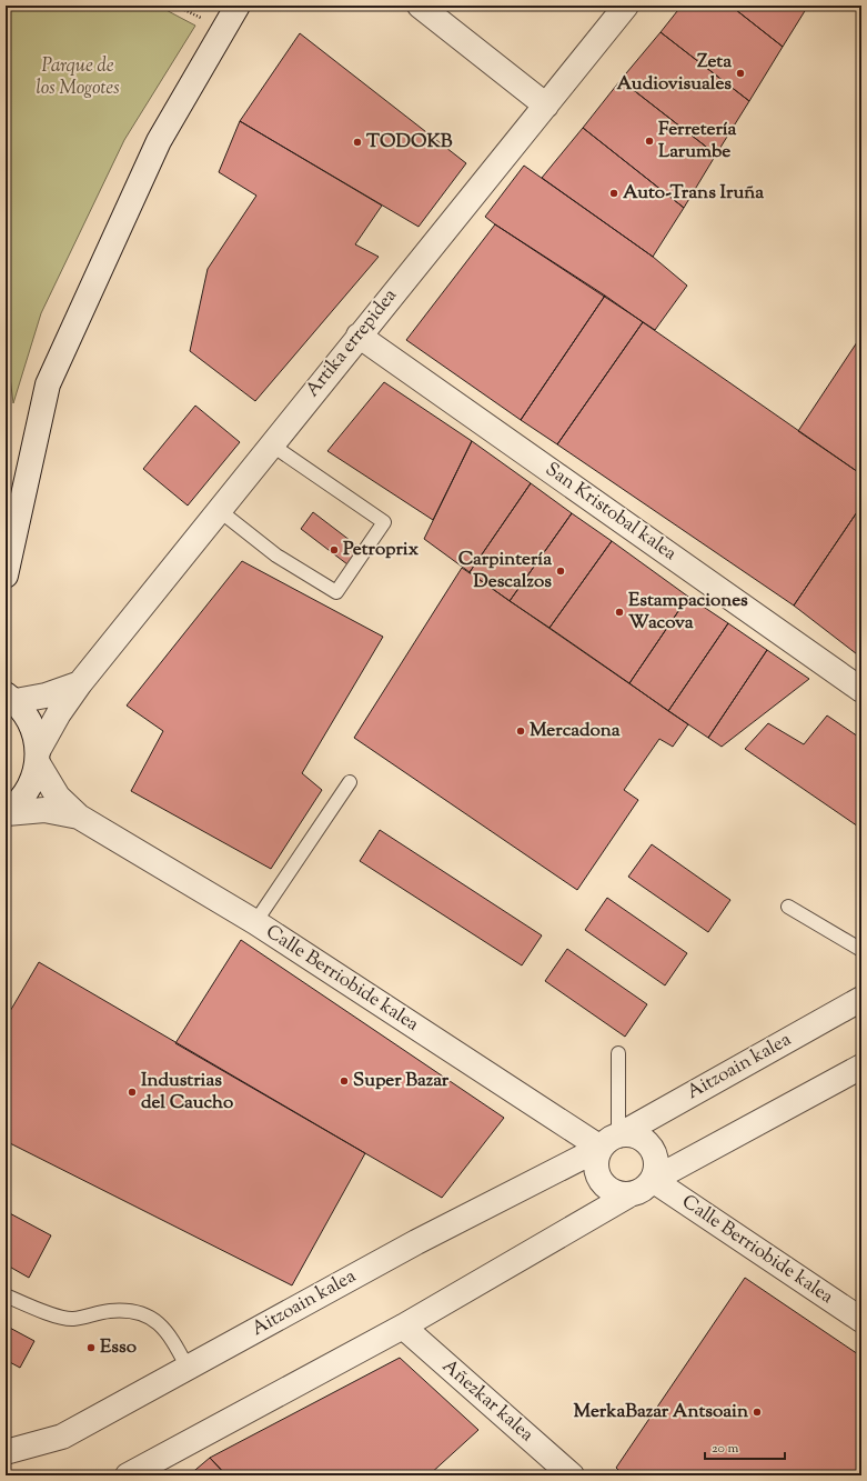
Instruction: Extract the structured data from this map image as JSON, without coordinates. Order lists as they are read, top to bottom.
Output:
{
  "streets": {
    "street": [
      "Artika errepidea",
      "San Kristobal kalea",
      "Calle Berriobide kalea",
      "Aitzoain kalea",
      "Añezkar kalea"
    ]
  },
  "crossings": [
    ["Artika errepidea", "San Kristobal kalea"],
    ["Artika errepidea", "Calle Berriobide kalea"],
    ["Calle Berriobide kalea", "Aitzoain kalea"]
  ],
  "parks": ["Parque de los Mogotes"],
  "places": [
    "Zeta Audiovisuales",
    "Ferretería Larumbe",
    "TODOKB",
    "Auto-Trans Iruña",
    "Petroprix",
    "Carpintería Descalzos",
    "Estampaciones Wacova",
    "Mercadona",
    "Super Bazar",
    "Industrias del Caucho",
    "Esso",
    "MerkaBazar Antsoain"
  ],
  "scale_bar": "20 m"
}
